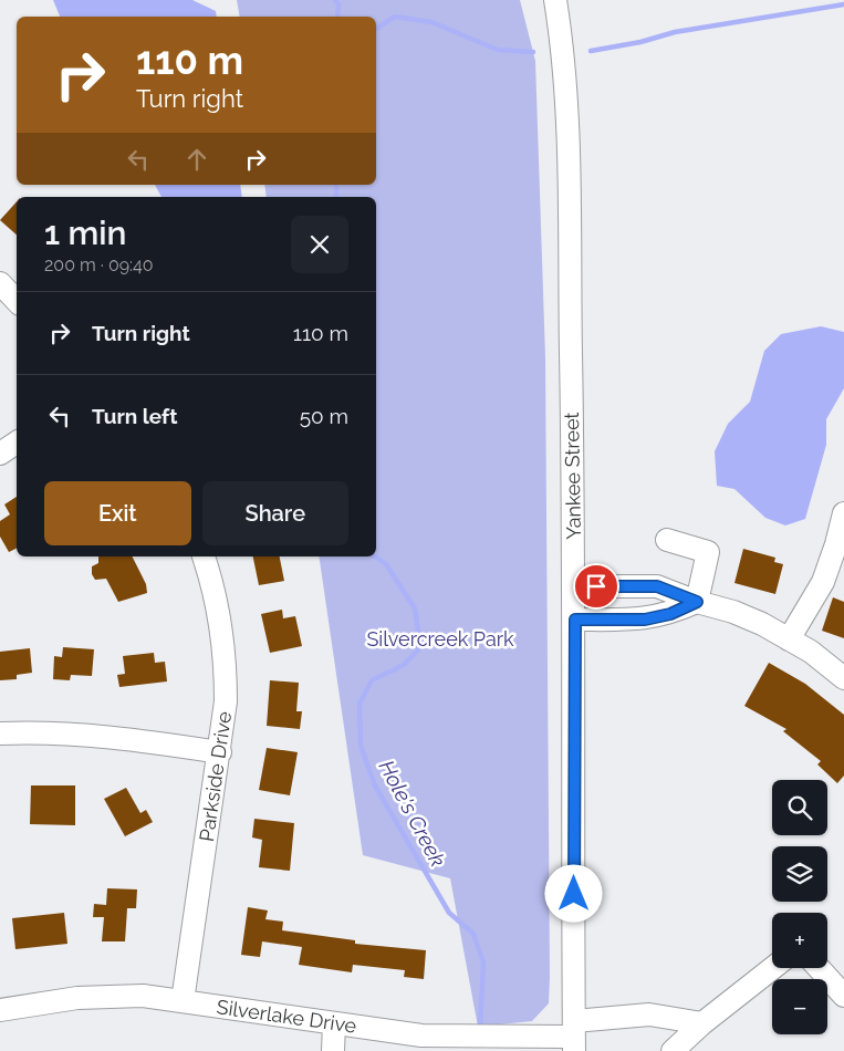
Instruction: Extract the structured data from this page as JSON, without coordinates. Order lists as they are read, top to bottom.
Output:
{
  "streets": {
    "street": ["Yankee Street", "Parkside Drive", "Silverlake Drive"]
  },
  "crossings": [
    ["Yankee Street", "Silverlake Drive"],
    ["Parkside Drive", "Silverlake Drive"]
  ],
  "water": ["Hole's Creek"],
  "parks": ["Silvercreek Park"],
  "page": {
    "turn": ["110 m", "Turn right"],
    "heading": ["1 min", "200 m · 09:40"],
    "list": [
      {
        "name": "Turn right",
        "value": "110 m"
      },
      {
        "name": "Turn left",
        "value": "50 m"
      }
    ],
    "buttons": ["Exit", "Share"],
    "map_buttons": ["+", "−"]
  }
}
